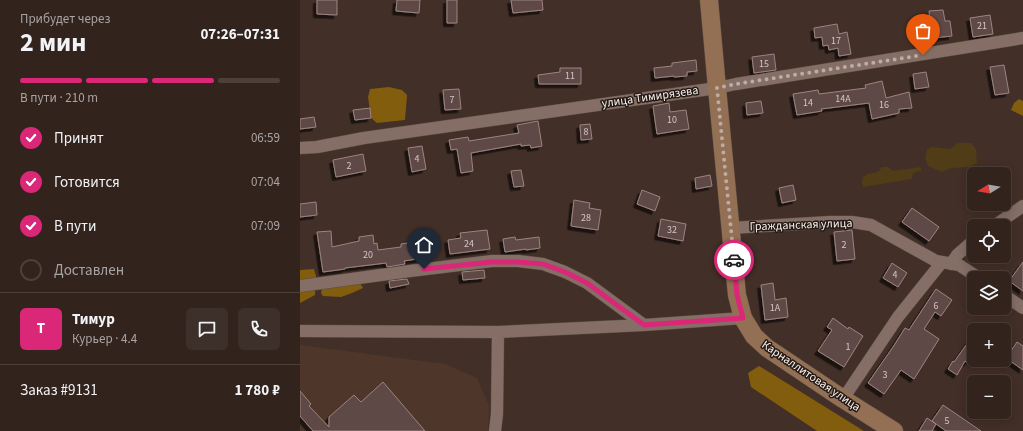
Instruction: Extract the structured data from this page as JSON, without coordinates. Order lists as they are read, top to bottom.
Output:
{
  "streets": {
    "street": ["улица Тимирязева", "Гражданская улица", "Карналлитовая улица"]
  },
  "crossings": [
    ["улица Тимирязева", "Карналлитовая улица"],
    ["Гражданская улица", "Карналлитовая улица"]
  ],
  "house_numbers": [
    "21",
    "17",
    "15",
    "11",
    "14А",
    "7",
    "14",
    "16",
    "10",
    "8",
    "4",
    "2",
    "28",
    "32",
    "24",
    "2",
    "20",
    "4",
    "6",
    "1А",
    "1",
    "3",
    "5"
  ],
  "north": "left",
  "page": {
    "heading": ["2 мин", "Прибудет через", "07:26–07:31"],
    "panel": [
      "Тимур",
      "Курьер · 4.4",
      "Заказ #9131",
      "1 780 ₽"
    ],
    "bar": "В пути · 210 m",
    "list": [
      ["Принят", "06:59"],
      ["Готовится", "07:04"],
      ["В пути", "07:09"],
      "Доставлен"
    ],
    "map_buttons": ["+", "−"],
    "round": "Т"
  }
}
